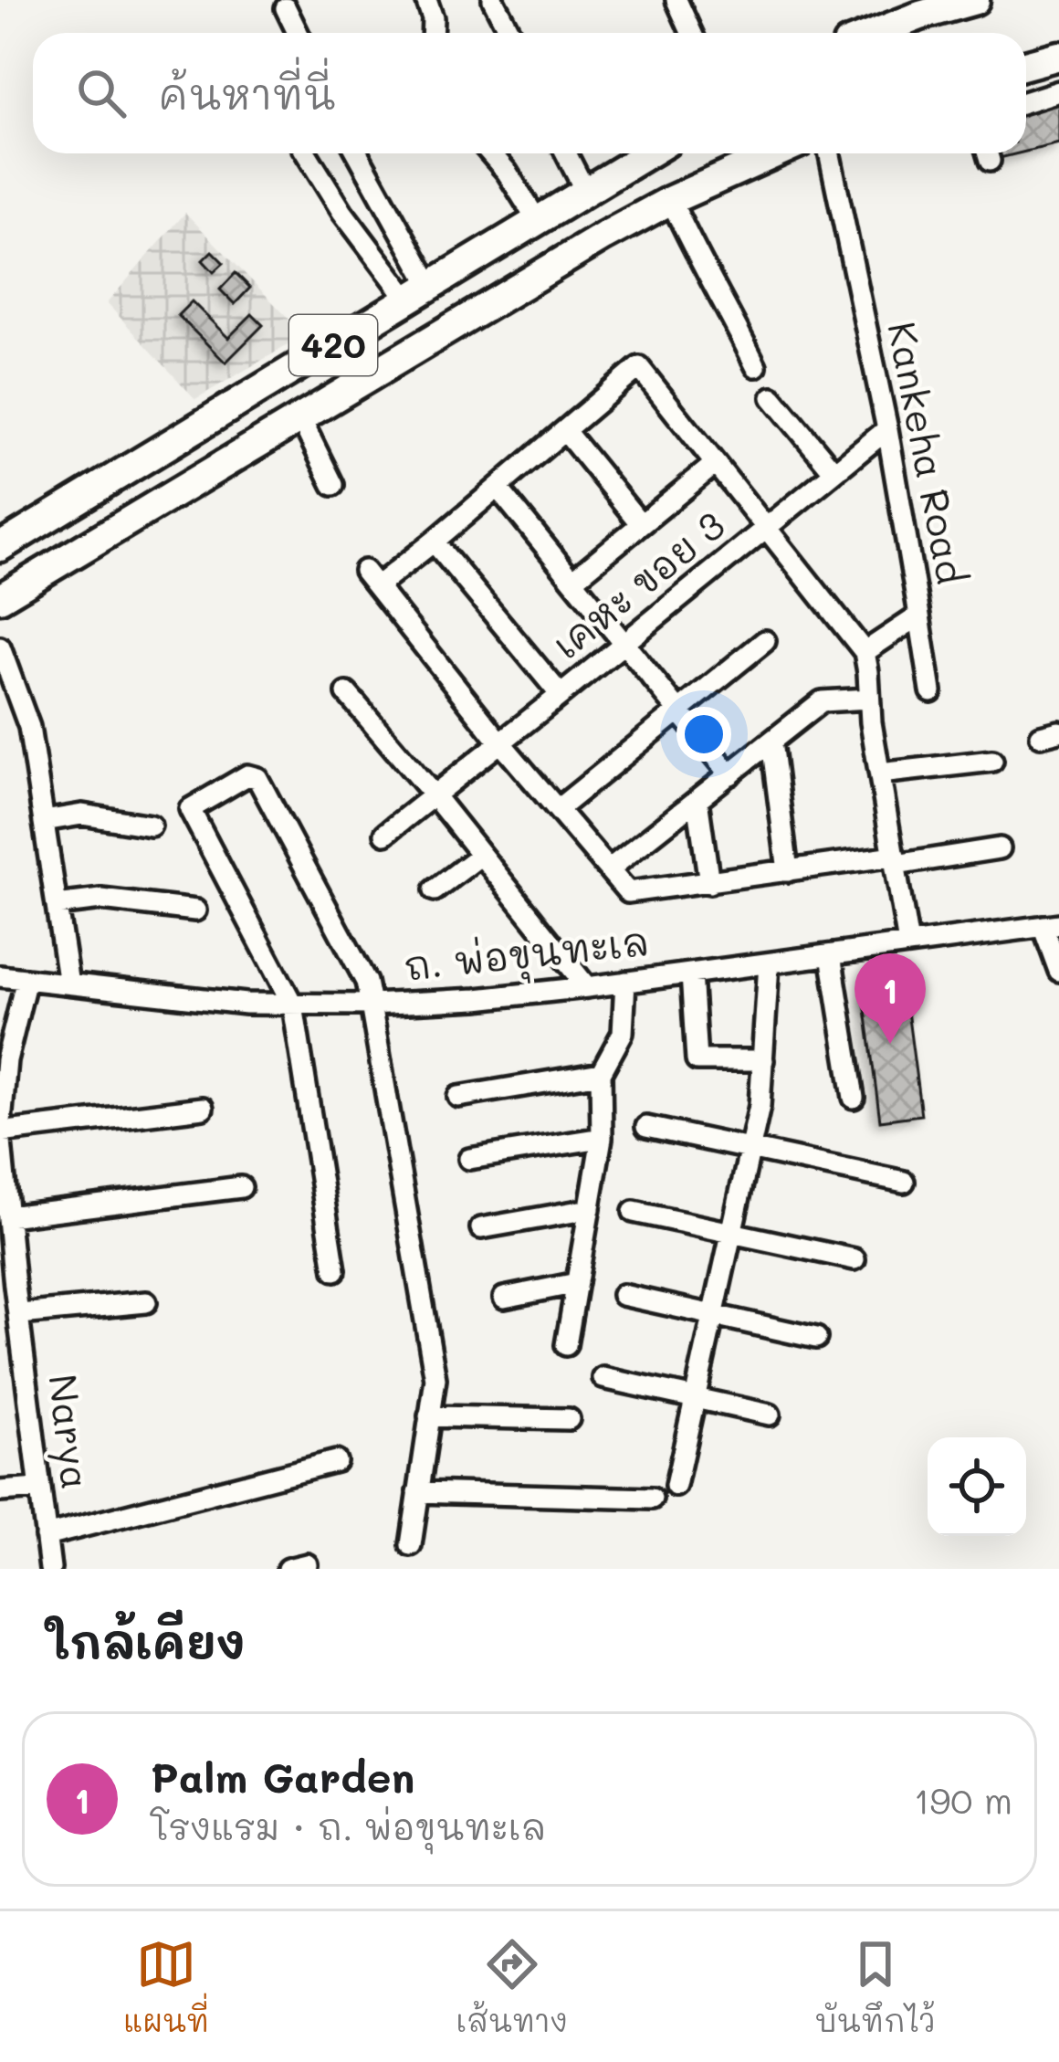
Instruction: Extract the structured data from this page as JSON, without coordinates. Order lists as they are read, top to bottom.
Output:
{
  "streets": {
    "highway": ["420"],
    "street": [
      "Kankeha Road",
      "เคหะ ขอย 3",
      "ถ. พ่อขุนทะเล",
      "Narya"
    ]
  },
  "crossings": [
    ["Kankeha Road", "เคหะ ขอย 3"],
    ["ถ. พ่อขุนทะเล", "Narya"]
  ],
  "page": {
    "search": "ค้นหาที่นี่",
    "pins": "1",
    "heading": "ใกล้เคียง",
    "list": [
      {
        "mark": "1",
        "name": "Palm Garden",
        "note": "โรงแรม · ถ. พ่อขุนทะเล",
        "value": "190 m"
      }
    ],
    "nav": ["แผนที่", "เส้นทาง", "บันทึกไว้"]
  }
}
